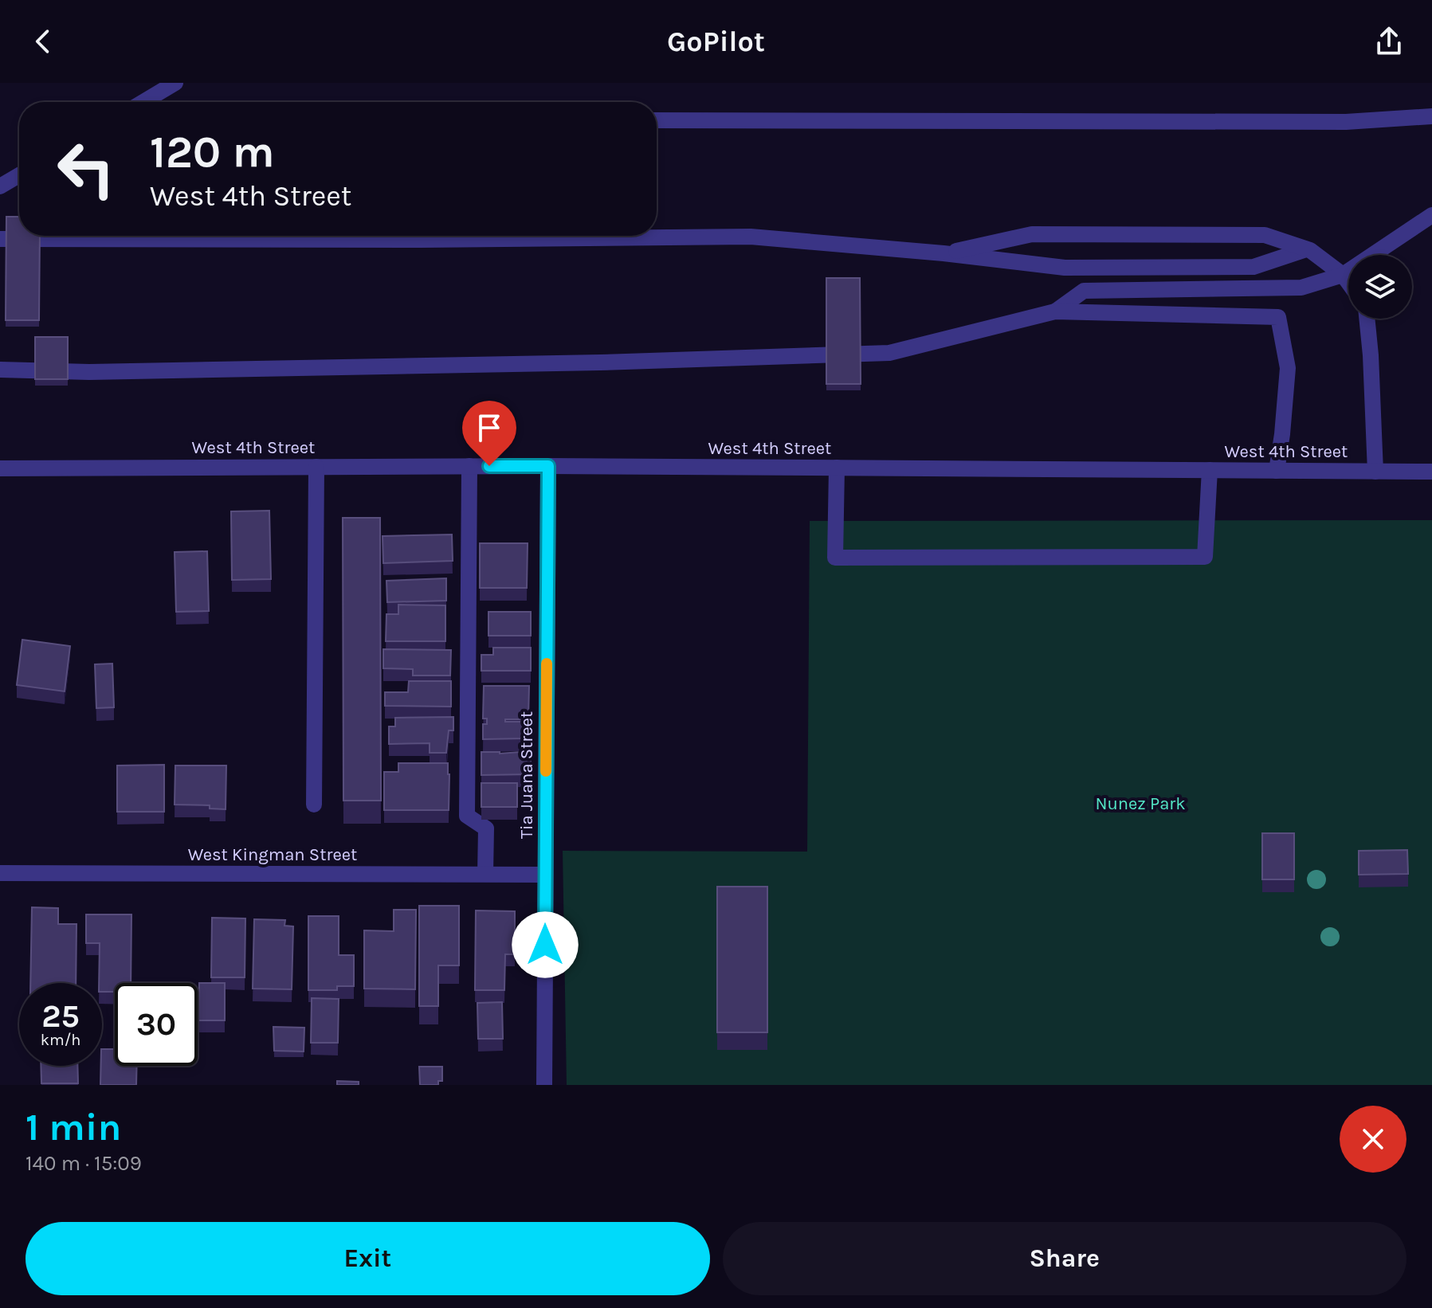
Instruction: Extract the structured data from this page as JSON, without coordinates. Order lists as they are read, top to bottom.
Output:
{
  "streets": {
    "street": ["West 4th Street", "Tia Juana Street", "West Kingman Street"]
  },
  "crossings": [
    ["West 4th Street", "Tia Juana Street"],
    ["Tia Juana Street", "West Kingman Street"]
  ],
  "parks": ["Nunez Park"],
  "page": {
    "header": "GoPilot",
    "turn": ["120 m", "West 4th Street"],
    "speed": "25 km/h",
    "limit": "30",
    "heading": ["1 min", "140 m · 15:09"],
    "buttons": ["Exit", "Share"]
  }
}
